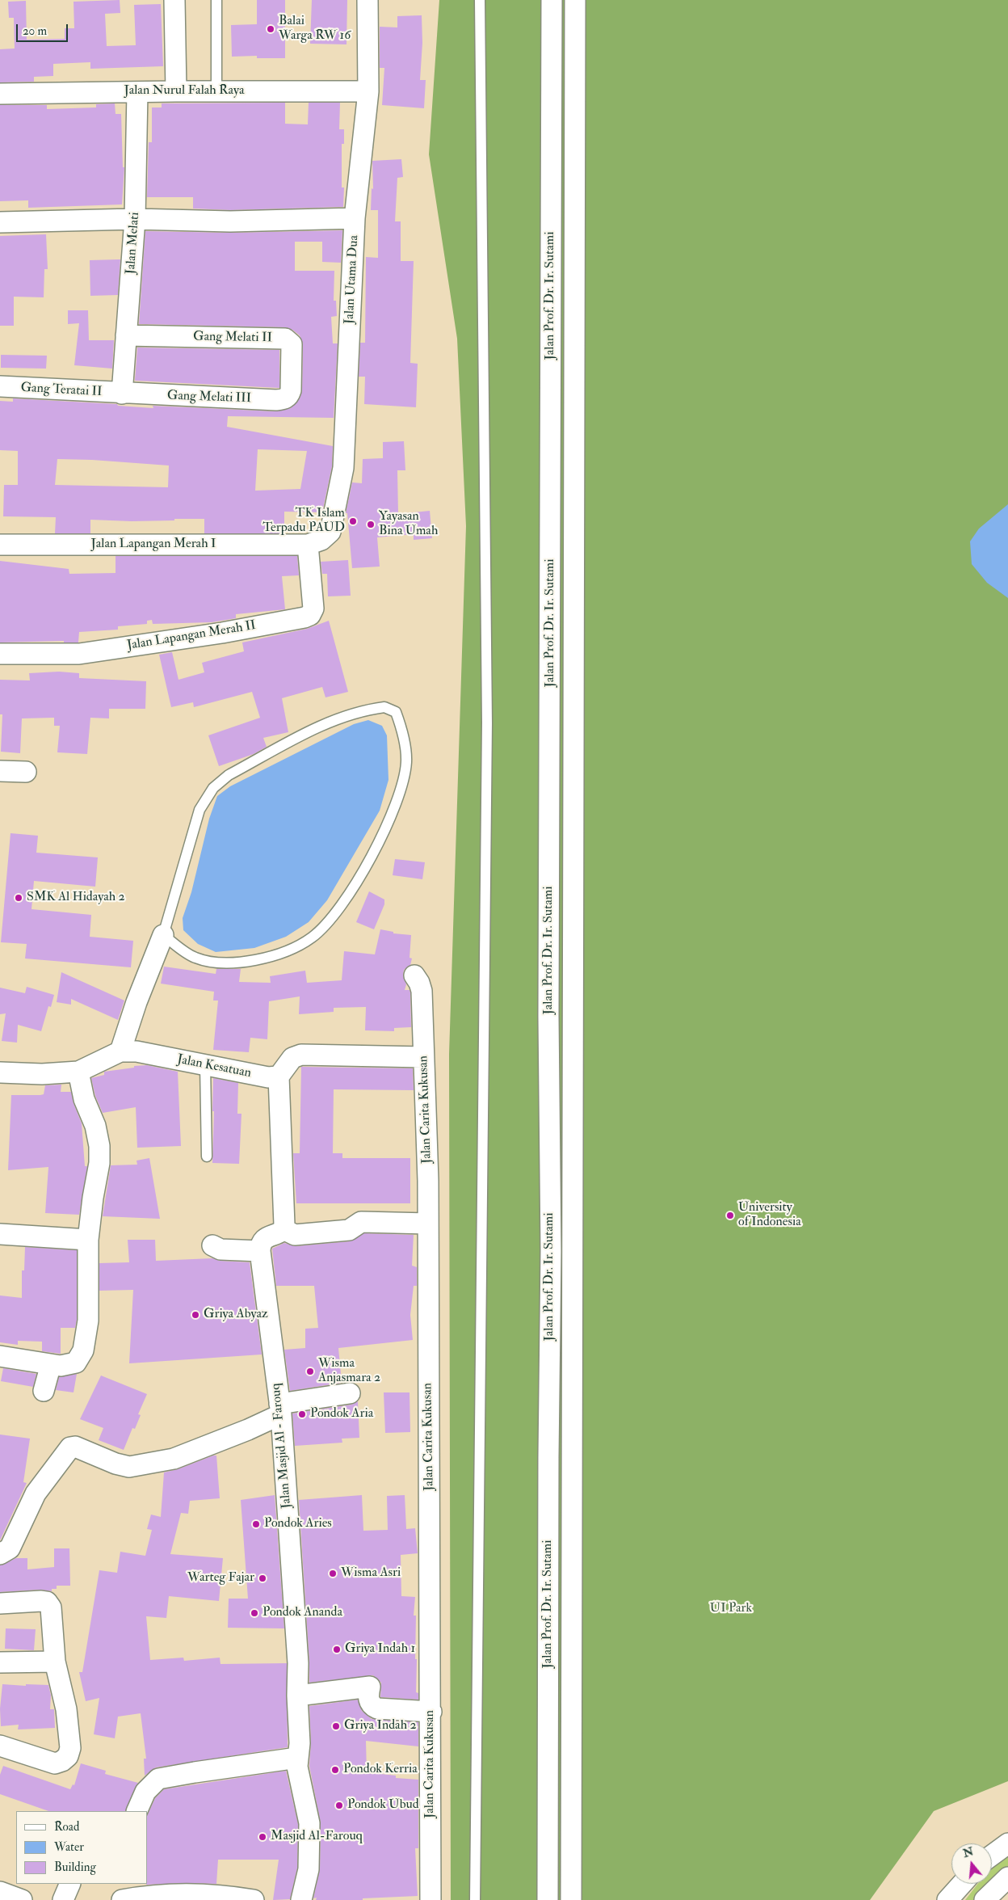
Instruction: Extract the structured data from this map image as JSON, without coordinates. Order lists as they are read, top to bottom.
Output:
{
  "streets": {
    "street": [
      "Jalan Nurul Falah Raya",
      "Jalan Melati",
      "Jalan Utama Dua",
      "Jalan Prof. Dr. Ir. Sutami",
      "Gang Melati II",
      "Gang Teratai II",
      "Gang Melati III",
      "Jalan Lapangan Merah I",
      "Jalan Lapangan Merah II",
      "Jalan Kesatuan",
      "Jalan Carita Kukusan",
      "Jalan Masjid Al - Farouq"
    ]
  },
  "crossings": [
    ["Jalan Nurul Falah Raya", "Jalan Melati"],
    ["Jalan Nurul Falah Raya", "Jalan Utama Dua"],
    ["Jalan Melati", "Gang Melati II"],
    ["Jalan Melati", "Gang Teratai II"],
    ["Jalan Melati", "Gang Melati III"],
    ["Jalan Utama Dua", "Jalan Lapangan Merah I"],
    ["Jalan Utama Dua", "Jalan Lapangan Merah II"],
    ["Gang Melati II", "Gang Melati III"],
    ["Gang Teratai II", "Gang Melati III"],
    ["Jalan Lapangan Merah I", "Jalan Lapangan Merah II"]
  ],
  "parks": ["UI Park"],
  "places": [
    "Balai Warga RW 16",
    "TK Islam Terpadu PAUD",
    "Yayasan Bina Umah",
    "SMK Al Hidayah 2",
    "University of Indonesia",
    "Griya Abyaz",
    "Wisma Anjasmara 2",
    "Pondok Aria",
    "Pondok Aries",
    "Wisma Asri",
    "Warteg Fajar",
    "Pondok Ananda",
    "Griya Indah 1",
    "Griya Indah 2",
    "Pondok Kerria",
    "Pondok Ubud",
    "Masjid Al-Farouq"
  ],
  "legend": ["Road", "Water", "Building"],
  "scale_bar": "20 m",
  "north": "top"
}
